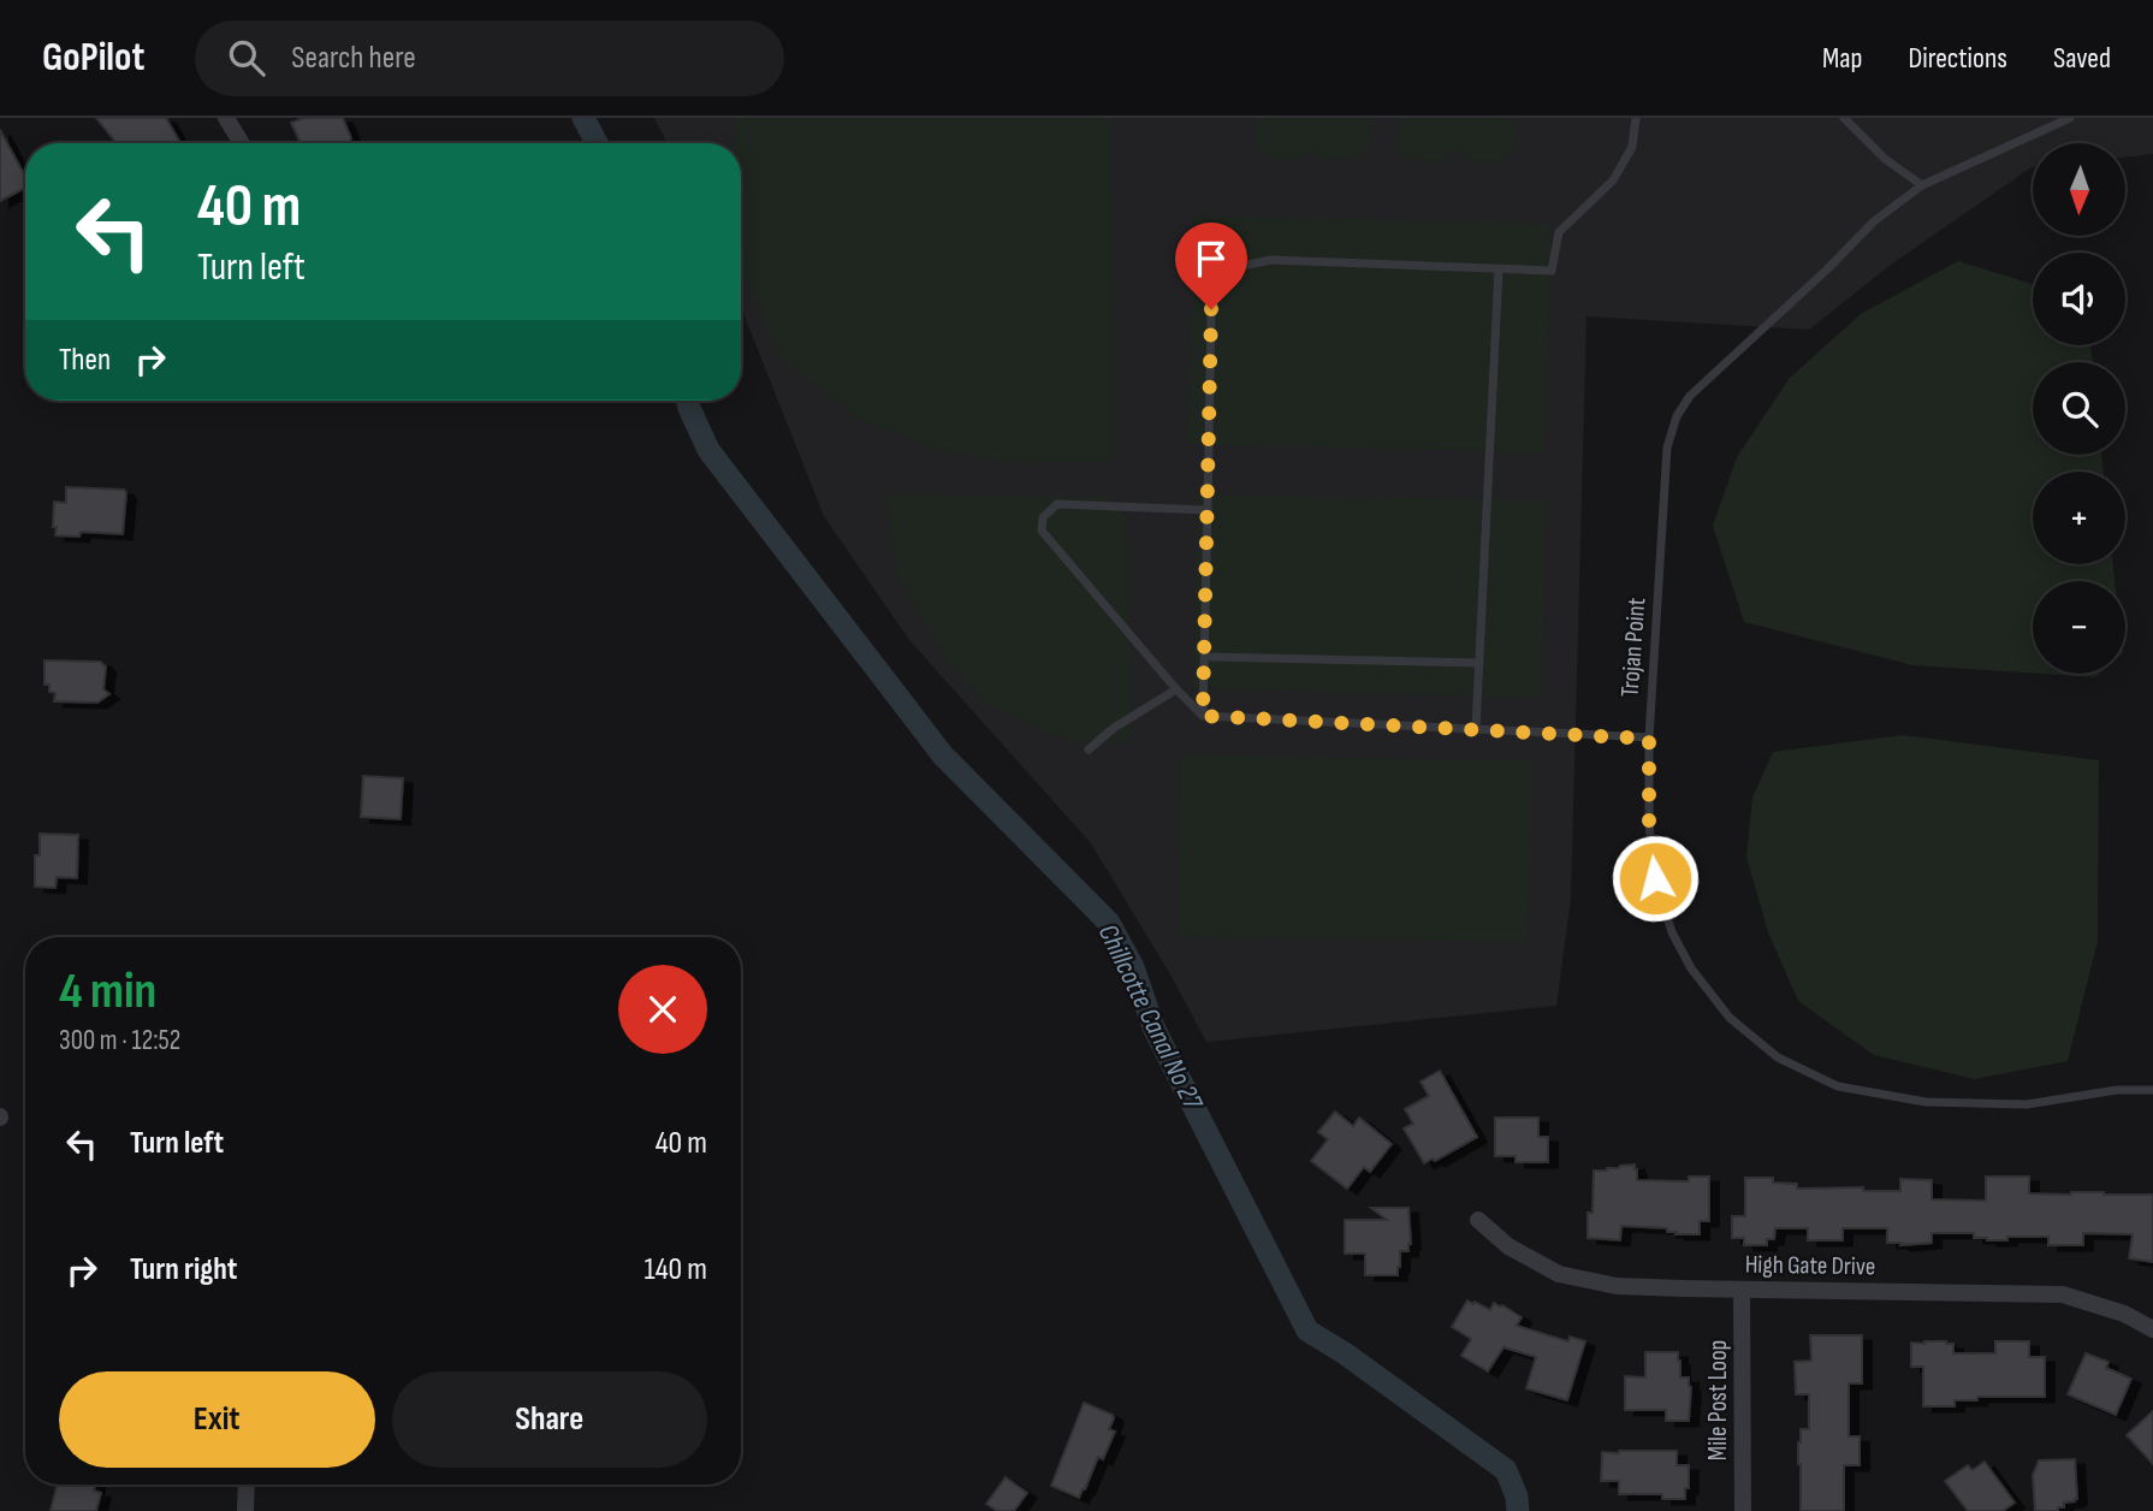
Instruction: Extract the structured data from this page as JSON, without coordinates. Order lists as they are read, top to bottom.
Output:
{
  "streets": {
    "street": ["High Gate Drive", "Mile Post Loop"],
    "lane": ["Trojan Point"]
  },
  "crossings": [
    ["High Gate Drive", "Mile Post Loop"]
  ],
  "water": ["Chillcotte Canal No 27"],
  "north": "bottom",
  "page": {
    "header": "GoPilot",
    "search": "Search here",
    "nav": ["Map", "Directions", "Saved"],
    "map_buttons": ["+", "−"],
    "turn": ["40 m", "Turn left"],
    "then": "Then",
    "heading": ["4 min", "300 m · 12:52"],
    "list": [
      {
        "name": "Turn left",
        "value": "40 m"
      },
      {
        "name": "Turn right",
        "value": "140 m"
      }
    ],
    "buttons": ["Exit", "Share"]
  }
}
